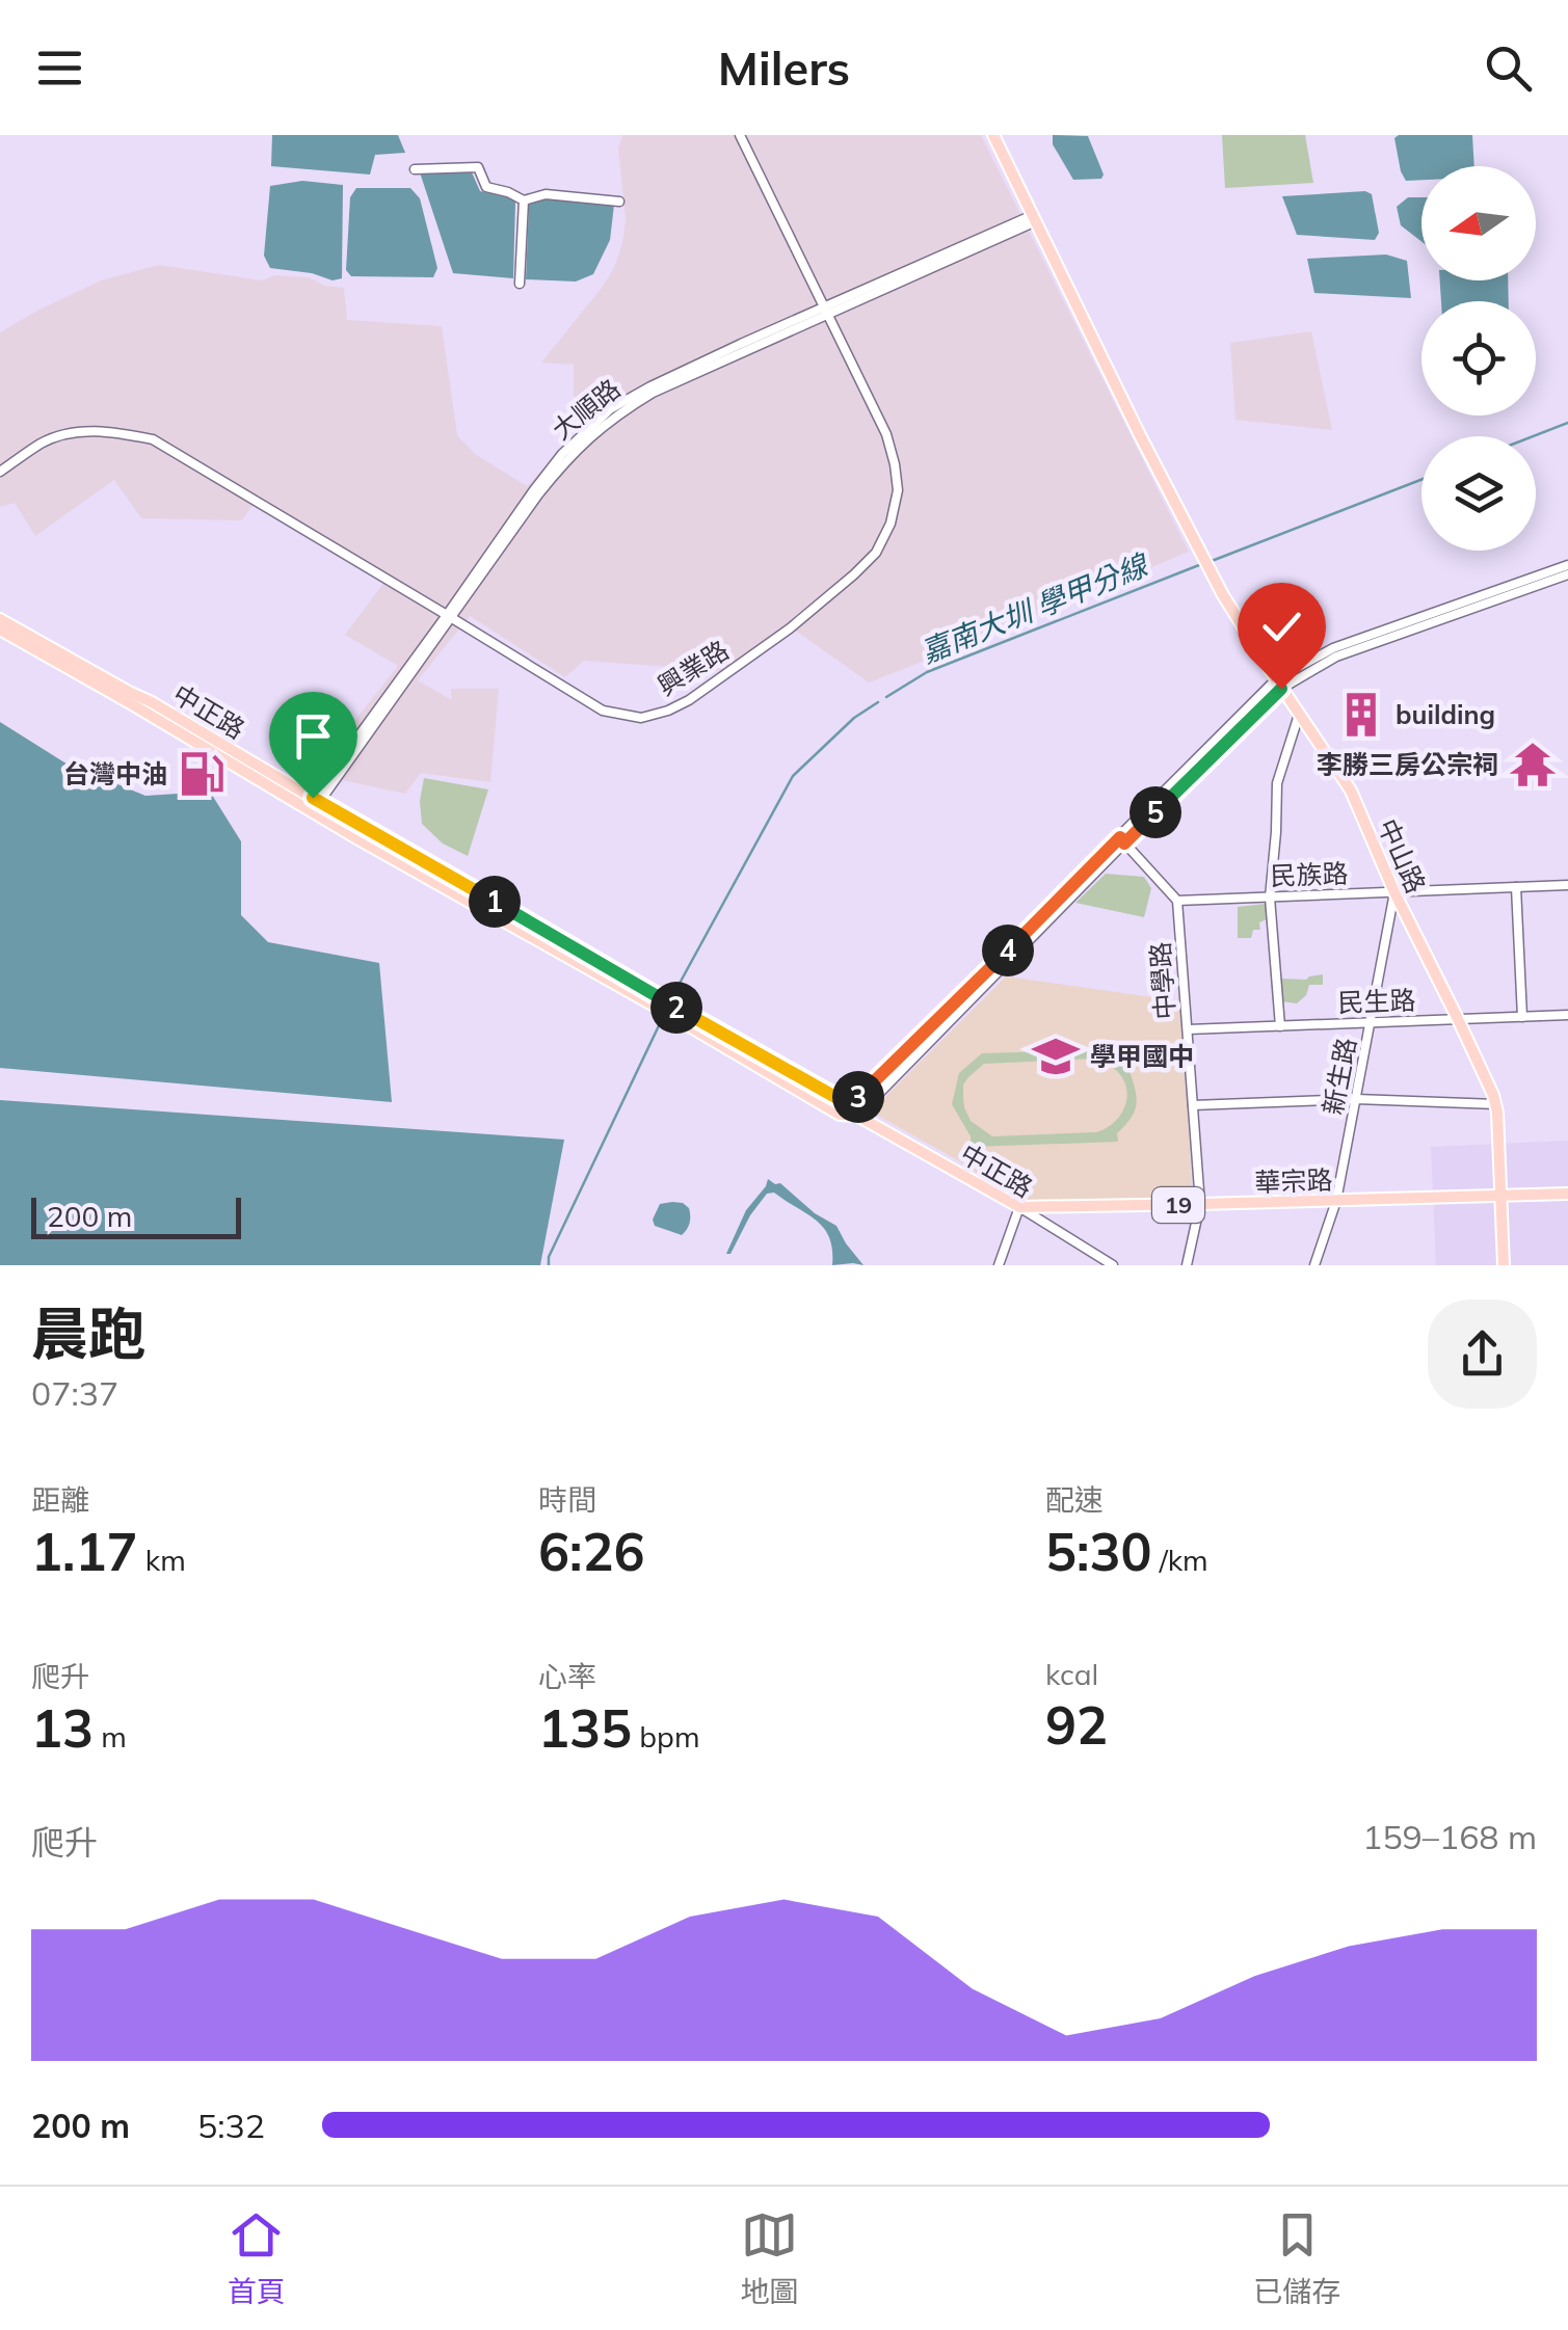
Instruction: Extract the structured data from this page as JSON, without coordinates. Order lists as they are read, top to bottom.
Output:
{
  "streets": {
    "main road": [
      "中正路",
      "中山路",
      "華宗路",
      "19"
    ],
    "street": [
      "大順路",
      "興業路",
      "民族路",
      "中學路",
      "民生路",
      "新生路"
    ]
  },
  "crossings": [
    ["大順路", "興業路"],
    ["大順路", "中正路"],
    ["大順路", "中山路"],
    ["中正路", "華宗路"],
    ["中山路", "民族路"],
    ["中山路", "民生路"],
    ["中山路", "新生路"],
    ["中山路", "華宗路"],
    ["民族路", "中學路"],
    ["民族路", "新生路"],
    ["中學路", "民生路"],
    ["中學路", "華宗路"],
    ["民生路", "新生路"],
    ["新生路", "華宗路"]
  ],
  "water": ["嘉南大圳 學甲分線"],
  "places": {
    "building": ["building"],
    "temple": ["李勝三房公宗祠"],
    "fuel station": ["台灣中油"],
    "school or university": ["學甲國中"]
  },
  "scale_bar": "200 m",
  "north": "left",
  "page": {
    "header": "Milers",
    "pins": [
      "5",
      "1",
      "4",
      "2",
      "3"
    ],
    "scale": "200 m",
    "heading": ["晨跑", "07:37"],
    "stats": [
      ["距離", "1.17 km"],
      ["時間", "6:26"],
      ["配速", "5:30 /km"],
      ["爬升", "13 m"],
      ["心率", "135 bpm"],
      ["kcal", "92"]
    ],
    "chart": ["爬升", "159–168 m"],
    "list": [
      {
        "name": "200 m",
        "note": "5:32"
      }
    ],
    "tabs": ["首頁", "地圖", "已儲存"]
  }
}
